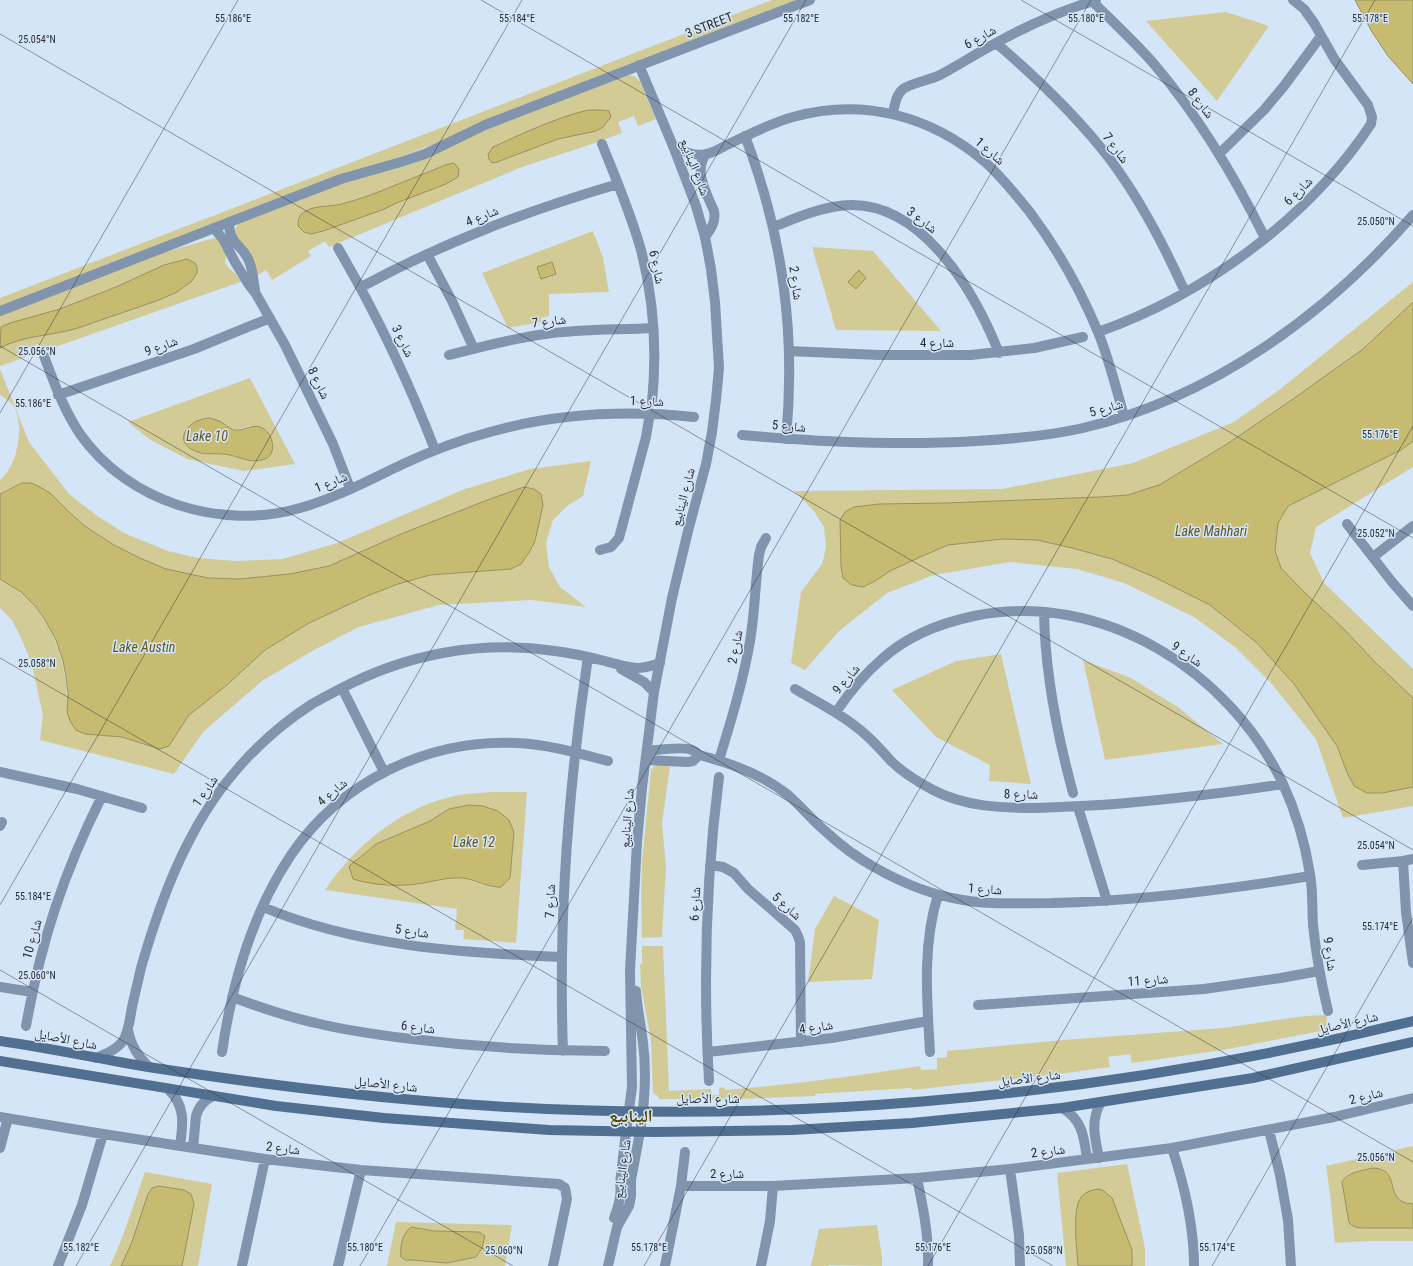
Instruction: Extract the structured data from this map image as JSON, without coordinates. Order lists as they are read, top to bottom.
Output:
{
  "streets": {
    "main road": ["شارع الأصايل"],
    "street": [
      "3 STREET",
      "شارع 6",
      "شارع 8",
      "شارع 7",
      "شارع 1",
      "شارع الينابيع",
      "شارع 4",
      "شارع 3",
      "شارع 2",
      "شارع 9",
      "شارع 5",
      "شارع 10",
      "شارع 11"
    ]
  },
  "crossings": [
    ["3 STREET", "شارع 8"],
    ["3 STREET", "شارع الينابيع"],
    ["شارع 6", "شارع 8"],
    ["شارع 6", "شارع 7"],
    ["شارع 6", "شارع 1"],
    ["شارع 6", "شارع 4"],
    ["شارع 6", "شارع 5"],
    ["شارع 8", "شارع 1"],
    ["شارع 8", "شارع 9"],
    ["شارع 7", "شارع 4"],
    ["شارع 7", "شارع 5"],
    ["شارع 1", "شارع الينابيع"],
    ["شارع 1", "شارع 3"],
    ["شارع 1", "شارع 2"],
    ["شارع 1", "شارع 9"],
    ["شارع 1", "شارع 5"],
    ["شارع 1", "شارع الأصايل"],
    ["شارع الينابيع", "شارع الأصايل"],
    ["شارع 4", "شارع 3"],
    ["شارع 4", "شارع 2"],
    ["شارع 4", "شارع 5"],
    ["شارع 3", "شارع 2"],
    ["شارع 2", "شارع 5"],
    ["شارع 9", "شارع 11"]
  ],
  "districts": ["الينابيع"],
  "water": [
    "Lake 10",
    "Lake Mahhari",
    "Lake Austin",
    "Lake 12"
  ],
  "coordinates": [
    "55.186°E",
    "55.182°E",
    "55.184°E",
    "55.180°E",
    "55.178°E",
    "25.054°N",
    "25.050°N",
    "25.056°N",
    "55.176°E",
    "25.052°N",
    "25.058°N",
    "55.174°E",
    "25.060°N"
  ]
}
